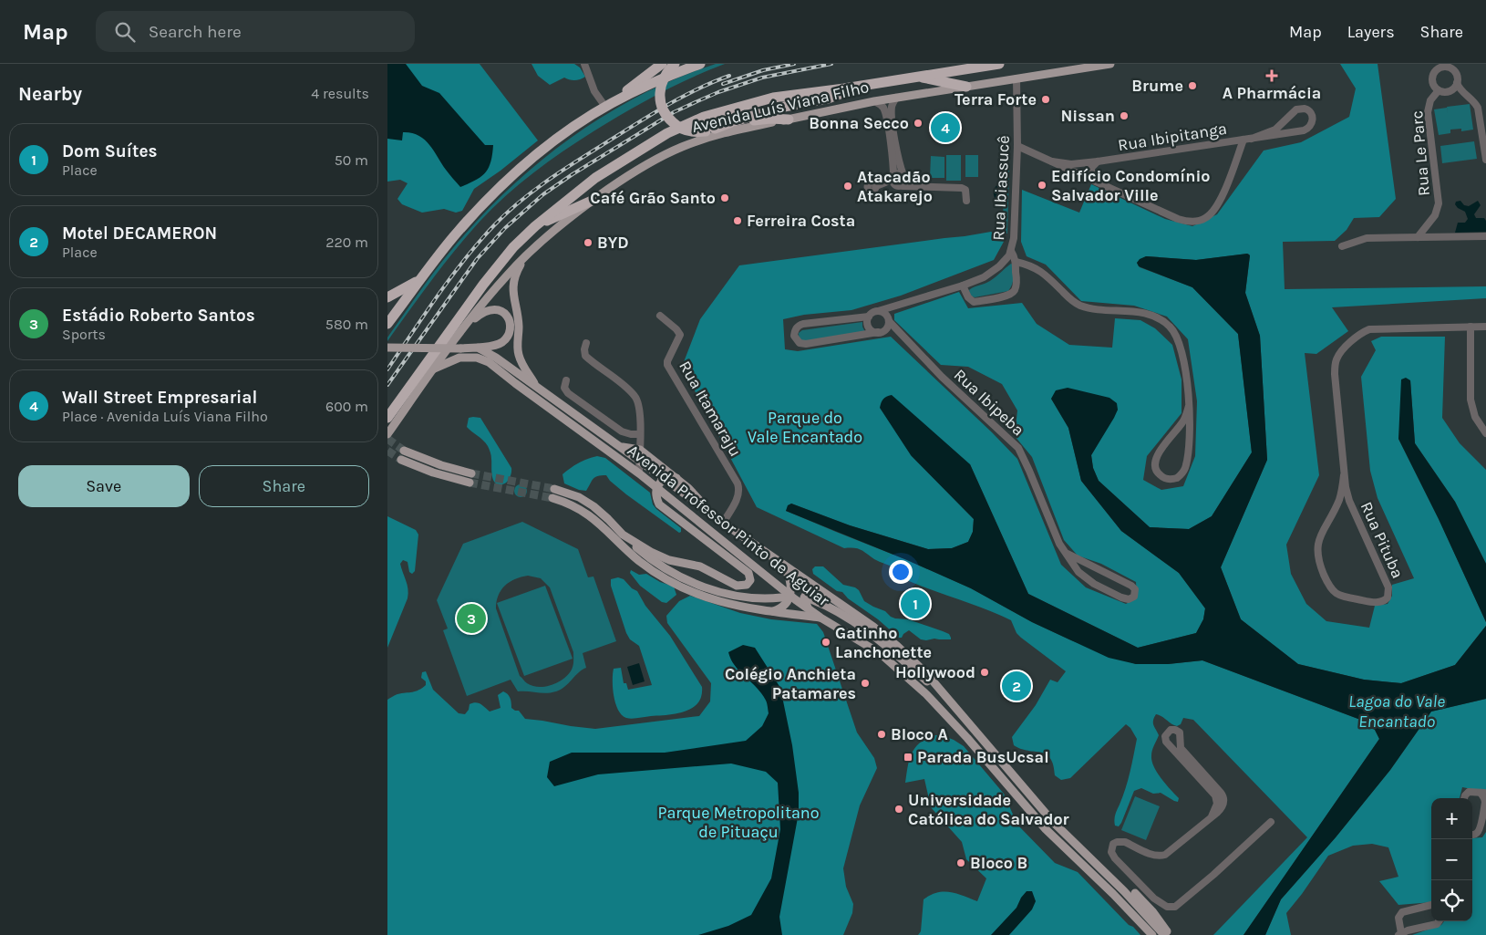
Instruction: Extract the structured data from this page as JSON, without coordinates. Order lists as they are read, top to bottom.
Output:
{
  "streets": {
    "highway": ["Avenida Luís Viana Filho"],
    "main road": ["Avenida Professor Pinto de Aguiar"],
    "street": [
      "Rua Ibipitanga",
      "Rua Le Parc",
      "Rua Ibiassucê",
      "Rua Ibipeba",
      "Rua Itamaraju",
      "Rua Pituba"
    ]
  },
  "crossings": [
    ["Avenida Luís Viana Filho", "Rua Ibiassucê"],
    ["Avenida Luís Viana Filho", "Avenida Professor Pinto de Aguiar"],
    ["Rua Ibiassucê", "Rua Ibipeba"],
    ["Rua Itamaraju", "Avenida Professor Pinto de Aguiar"]
  ],
  "water": ["Lagoa do Vale Encantado"],
  "parks": ["Parque do Vale Encantado", "Parque Metropolitano de Pituaçu"],
  "places": {
    "health": ["A Pharmácia"],
    "other": [
      "Brume",
      "Terra Forte",
      "Nissan",
      "Bonna Secco",
      "Edifício Condomínio Salvador Ville",
      "Atacadão Atakarejo",
      "Café Grão Santo",
      "Ferreira Costa",
      "BYD",
      "Gatinho Lanchonette",
      "Hollywood",
      "Colégio Anchieta Patamares",
      "Bloco A",
      "Universidade Católica do Salvador",
      "Bloco B"
    ],
    "transit": ["Parada BusUcsal"]
  },
  "page": {
    "header": "Map",
    "search": "Search here",
    "nav": ["Map", "Layers", "Share"],
    "heading": ["Nearby", "4 results"],
    "pins": [
      "4",
      "1",
      "3",
      "2"
    ],
    "list": [
      {
        "mark": "1",
        "name": "Dom Suítes",
        "note": "Place",
        "value": "50 m"
      },
      {
        "mark": "2",
        "name": "Motel DECAMERON",
        "note": "Place",
        "value": "220 m"
      },
      {
        "mark": "3",
        "name": "Estádio Roberto Santos",
        "note": "Sports",
        "value": "580 m"
      },
      {
        "mark": "4",
        "name": "Wall Street Empresarial",
        "note": "Place · Avenida Luís Viana Filho",
        "value": "600 m"
      }
    ],
    "buttons": ["Save", "Share"],
    "map_buttons": ["+", "−"]
  }
}
